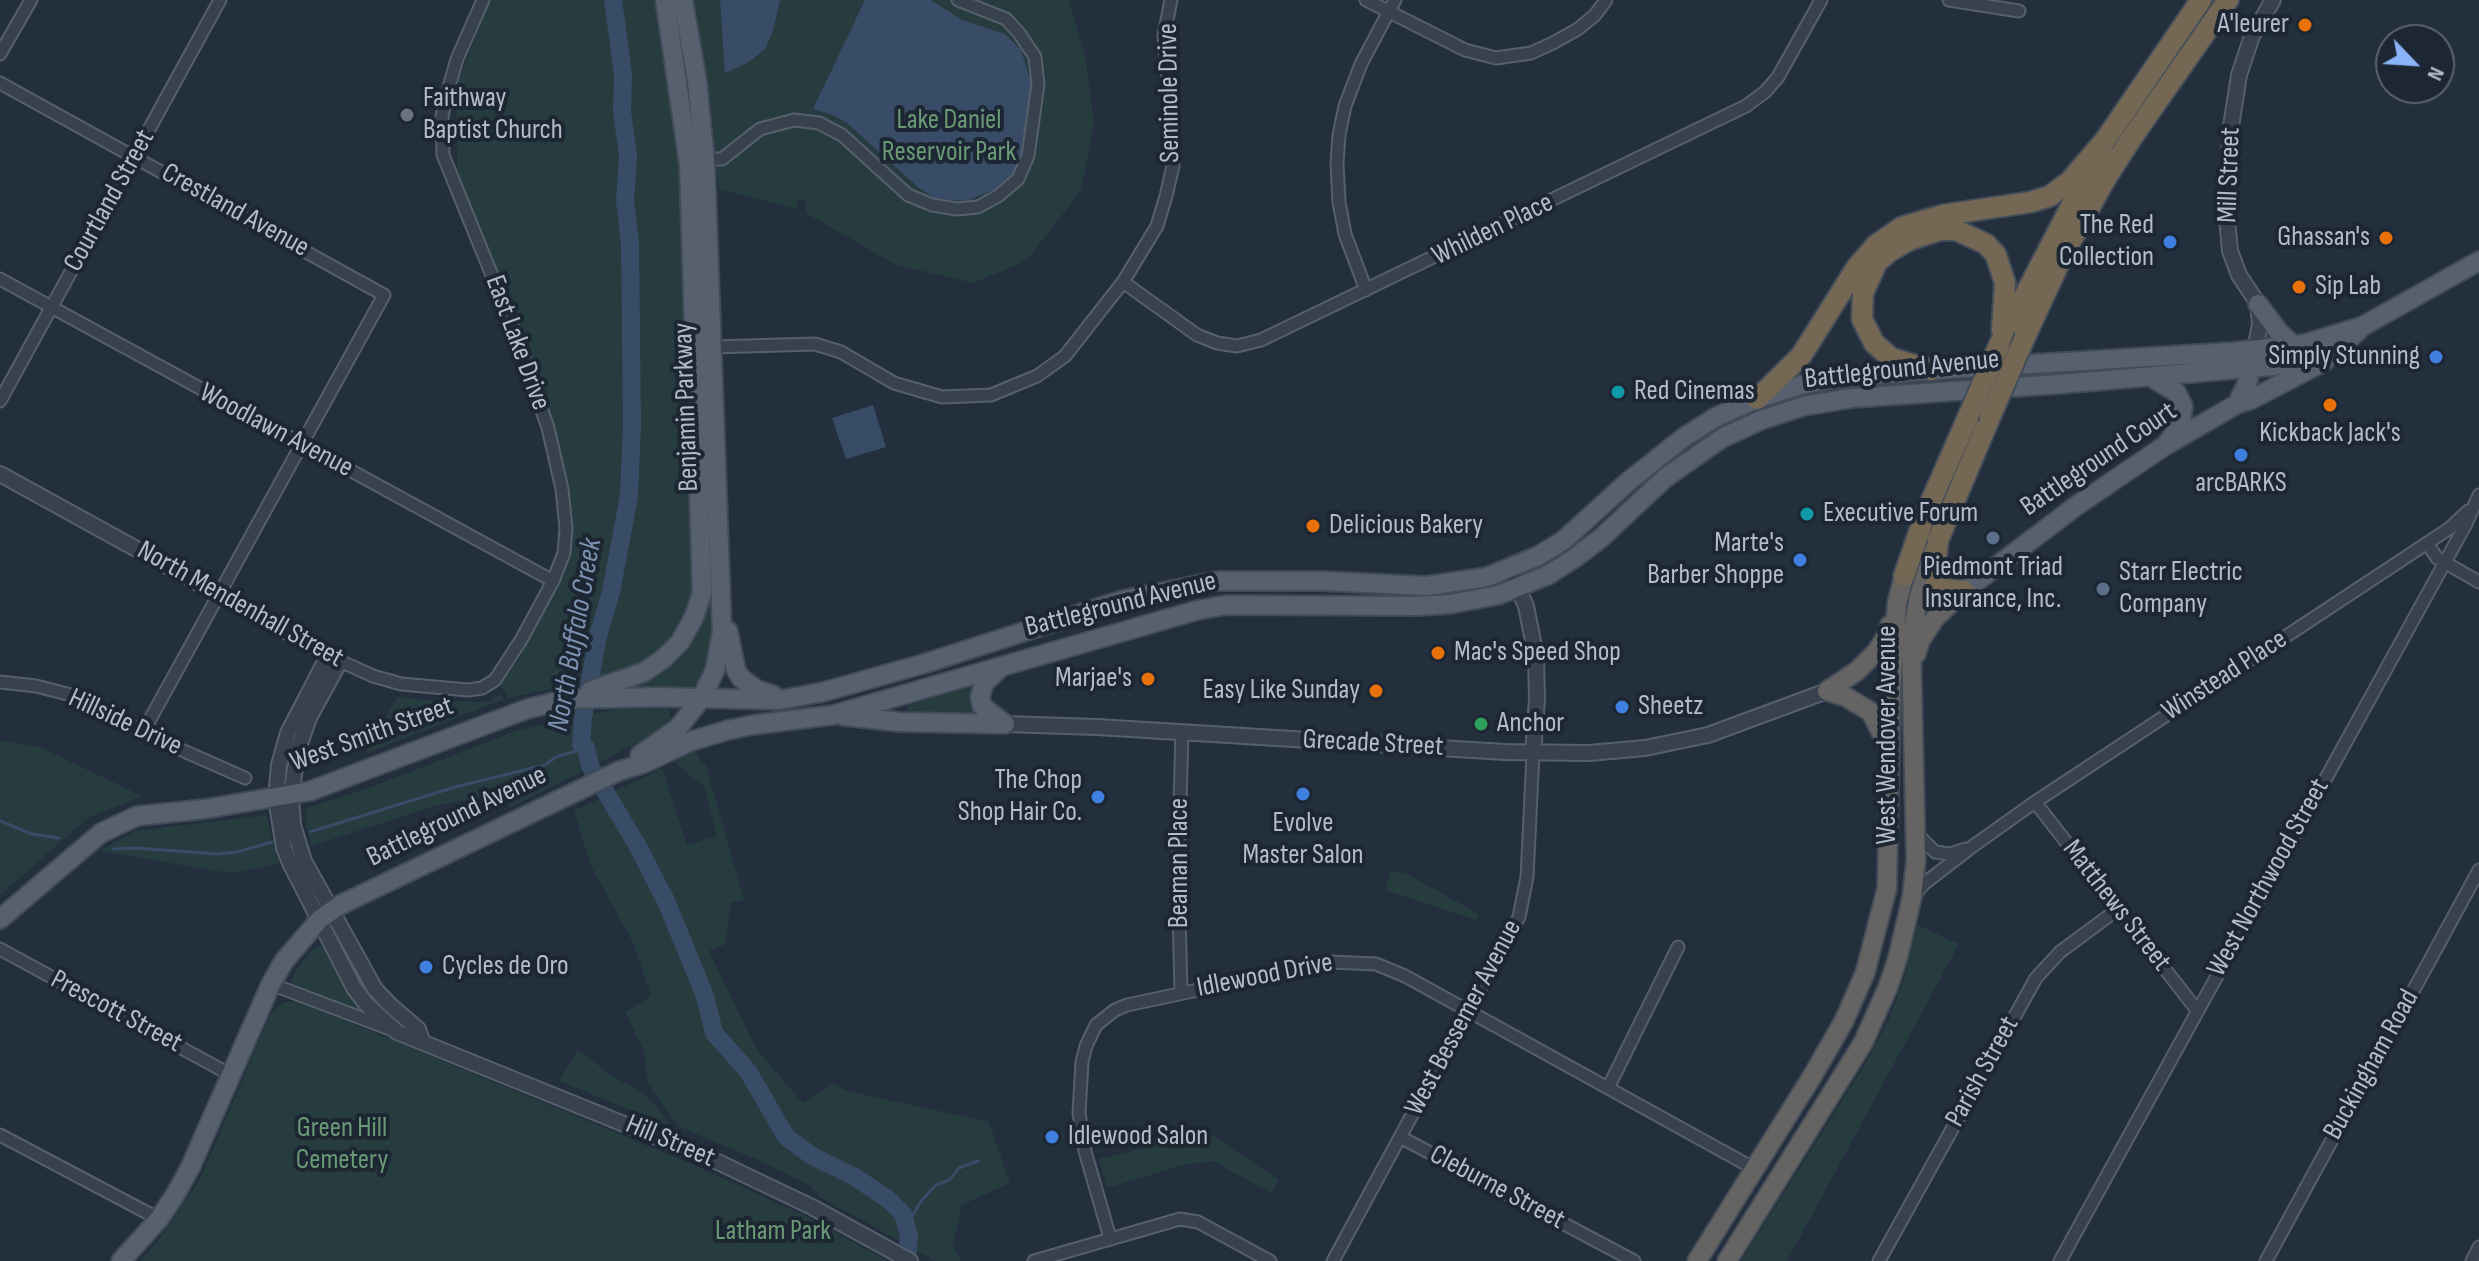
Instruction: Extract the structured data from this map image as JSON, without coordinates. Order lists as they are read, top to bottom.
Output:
{
  "streets": {
    "highway": ["West Wendover Avenue"],
    "main road": [
      "Battleground Avenue",
      "Benjamin Parkway",
      "Battleground Court",
      "West Smith Street"
    ],
    "street": [
      "Seminole Drive",
      "Mill Street",
      "Courtland Street",
      "Crestland Avenue",
      "Whilden Place",
      "East Lake Drive",
      "Woodlawn Avenue",
      "North Mendenhall Street",
      "Winstead Place",
      "Hillside Drive",
      "Grecade Street",
      "Beaman Place",
      "West Northwood Street",
      "Matthews Street",
      "Idlewood Drive",
      "Prescott Street",
      "West Bessemer Avenue",
      "Buckingham Road",
      "Parish Street",
      "Hill Street",
      "Cleburne Street"
    ]
  },
  "crossings": [
    ["Seminole Drive", "Whilden Place"],
    ["Seminole Drive", "Benjamin Parkway"],
    ["Courtland Street", "Crestland Avenue"],
    ["Courtland Street", "Woodlawn Avenue"],
    ["Crestland Avenue", "Woodlawn Avenue"],
    ["East Lake Drive", "Woodlawn Avenue"],
    ["East Lake Drive", "North Mendenhall Street"],
    ["Battleground Avenue", "Benjamin Parkway"],
    ["Battleground Avenue", "Battleground Court"],
    ["Battleground Avenue", "West Smith Street"],
    ["Battleground Avenue", "Prescott Street"],
    ["Battleground Avenue", "West Bessemer Avenue"],
    ["Battleground Avenue", "Hill Street"],
    ["Benjamin Parkway", "West Smith Street"],
    ["North Mendenhall Street", "Hill Street"],
    ["Winstead Place", "West Wendover Avenue"],
    ["Winstead Place", "West Northwood Street"],
    ["Winstead Place", "Matthews Street"],
    ["West Smith Street", "Hill Street"],
    ["West Wendover Avenue", "Idlewood Drive"],
    ["Grecade Street", "Beaman Place"],
    ["Grecade Street", "West Bessemer Avenue"],
    ["Beaman Place", "Idlewood Drive"],
    ["West Northwood Street", "Matthews Street"],
    ["Matthews Street", "Parish Street"],
    ["Idlewood Drive", "West Bessemer Avenue"],
    ["West Bessemer Avenue", "Cleburne Street"]
  ],
  "water": ["North Buffalo Creek"],
  "parks": ["Lake Daniel Reservoir Park", "Green Hill Cemetery", "Latham Park"],
  "places": [
    "A'leurer",
    "Faithway Baptist Church",
    "Ghassan's",
    "The Red Collection",
    "Sip Lab",
    "Simply Stunning",
    "Red Cinemas",
    "Kickback Jack's",
    "arcBARKS",
    "Executive Forum",
    "Delicious Bakery",
    "Piedmont Triad Insurance, Inc.",
    "Marte's Barber Shoppe",
    "Starr Electric Company",
    "Mac's Speed Shop",
    "Marjae's",
    "Easy Like Sunday",
    "Sheetz",
    "Anchor",
    "Evolve Master Salon",
    "The Chop Shop Hair Co.",
    "Cycles de Oro",
    "Idlewood Salon"
  ],
  "north": "bottom right"
}
